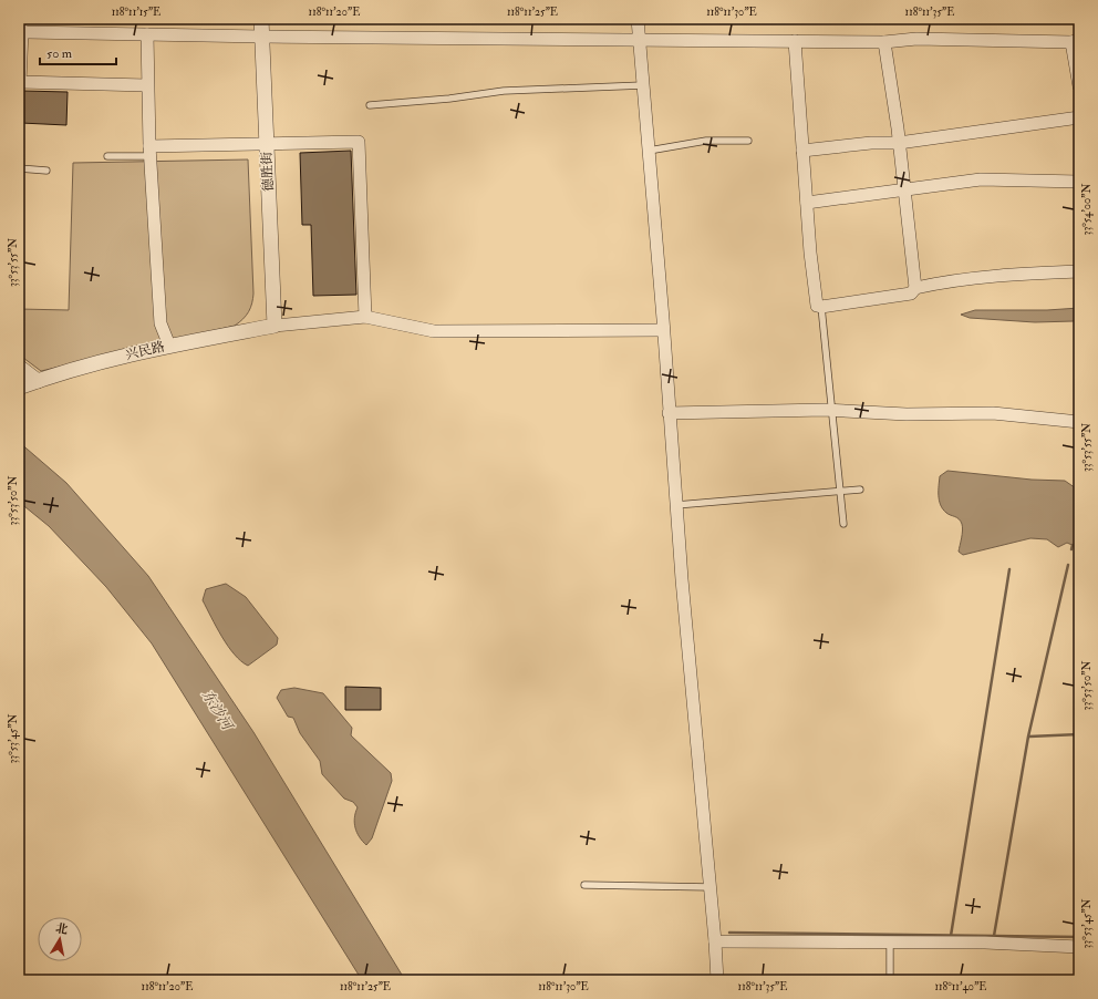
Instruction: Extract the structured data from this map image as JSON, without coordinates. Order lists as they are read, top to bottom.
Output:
{
  "streets": {
    "street": ["德胜街", "兴民路"]
  },
  "crossings": [
    ["德胜街", "兴民路"]
  ],
  "water": ["东沙河"],
  "scale_bar": "50 m",
  "north": "top",
  "coordinates": [
    "118°11'15\"E",
    "118°11'20\"E",
    "118°11'25\"E",
    "118°11'30\"E",
    "118°11'35\"E",
    "33°54'00\"N",
    "33°53'55\"N",
    "33°53'50\"N",
    "33°53'45\"N",
    "118°11'40\"E"
  ]
}
